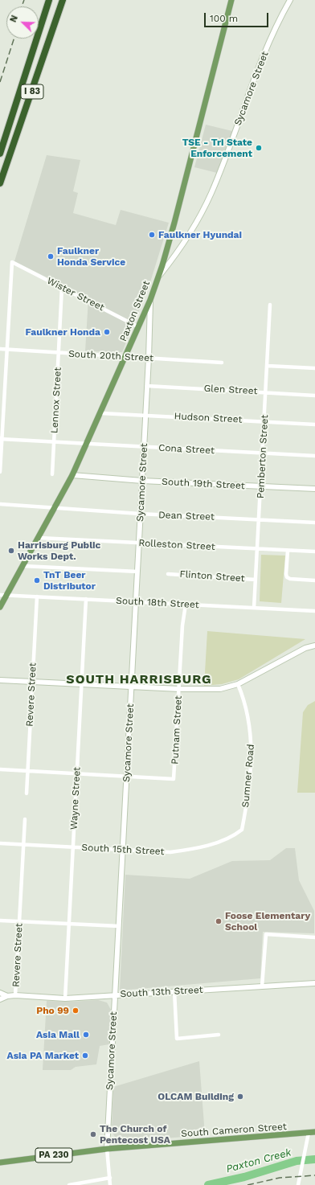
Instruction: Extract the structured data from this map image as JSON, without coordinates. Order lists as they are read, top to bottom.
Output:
{
  "streets": {
    "highway": ["I 83"],
    "main road": [
      "Sycamore Street",
      "Paxton Street",
      "South 19th Street",
      "South 13th Street",
      "South Cameron Street",
      "PA 230"
    ],
    "street": [
      "Wister Street",
      "South 20th Street",
      "Glen Street",
      "Lennox Street",
      "Hudson Street",
      "Cona Street",
      "Pemberton Street",
      "Dean Street",
      "Rolleston Street",
      "Flinton Street",
      "South 18th Street",
      "Revere Street",
      "Putnam Street",
      "Sumner Road",
      "Wayne Street",
      "South 15th Street"
    ]
  },
  "crossings": [
    ["Sycamore Street", "Paxton Street"],
    ["Sycamore Street", "South 20th Street"],
    ["Sycamore Street", "Glen Street"],
    ["Sycamore Street", "Hudson Street"],
    ["Sycamore Street", "Cona Street"],
    ["Sycamore Street", "South 19th Street"],
    ["Sycamore Street", "Dean Street"],
    ["Sycamore Street", "Rolleston Street"],
    ["Sycamore Street", "South 18th Street"],
    ["Sycamore Street", "Putnam Street"],
    ["Sycamore Street", "South 15th Street"],
    ["Sycamore Street", "South 13th Street"],
    ["Sycamore Street", "South Cameron Street"],
    ["Wister Street", "Paxton Street"],
    ["Wister Street", "South 20th Street"],
    ["Wister Street", "Lennox Street"],
    ["Paxton Street", "South 20th Street"],
    ["Paxton Street", "Hudson Street"],
    ["Paxton Street", "Cona Street"],
    ["Paxton Street", "South 19th Street"],
    ["Paxton Street", "Dean Street"],
    ["Paxton Street", "Rolleston Street"],
    ["Paxton Street", "South 18th Street"],
    ["South 20th Street", "Lennox Street"],
    ["Glen Street", "Pemberton Street"],
    ["Lennox Street", "Cona Street"],
    ["Hudson Street", "Pemberton Street"],
    ["Cona Street", "Pemberton Street"],
    ["Pemberton Street", "South 19th Street"],
    ["Pemberton Street", "Dean Street"],
    ["Pemberton Street", "Rolleston Street"],
    ["Pemberton Street", "Flinton Street"],
    ["Pemberton Street", "South 18th Street"],
    ["South 18th Street", "Revere Street"],
    ["South 18th Street", "Putnam Street"],
    ["South 18th Street", "Wayne Street"],
    ["Revere Street", "South 15th Street"],
    ["Revere Street", "South 13th Street"],
    ["Sumner Road", "South 15th Street"],
    ["Wayne Street", "South 15th Street"],
    ["Wayne Street", "South 13th Street"]
  ],
  "districts": ["SOUTH HARRISBURG"],
  "water": ["Paxton Creek"],
  "places": [
    "TSE - Tri State Enforcement",
    "Faulkner Hyundai",
    "Faulkner Honda Service",
    "Faulkner Honda",
    "Harrisburg Public Works Dept.",
    "TnT Beer Distributor",
    "Foose Elementary School",
    "Pho 99",
    "Asia Mall",
    "Asia PA Market",
    "OLCAM Building",
    "The Church of Pentecost USA"
  ],
  "scale_bar": "100 m",
  "north": "top left"
}
